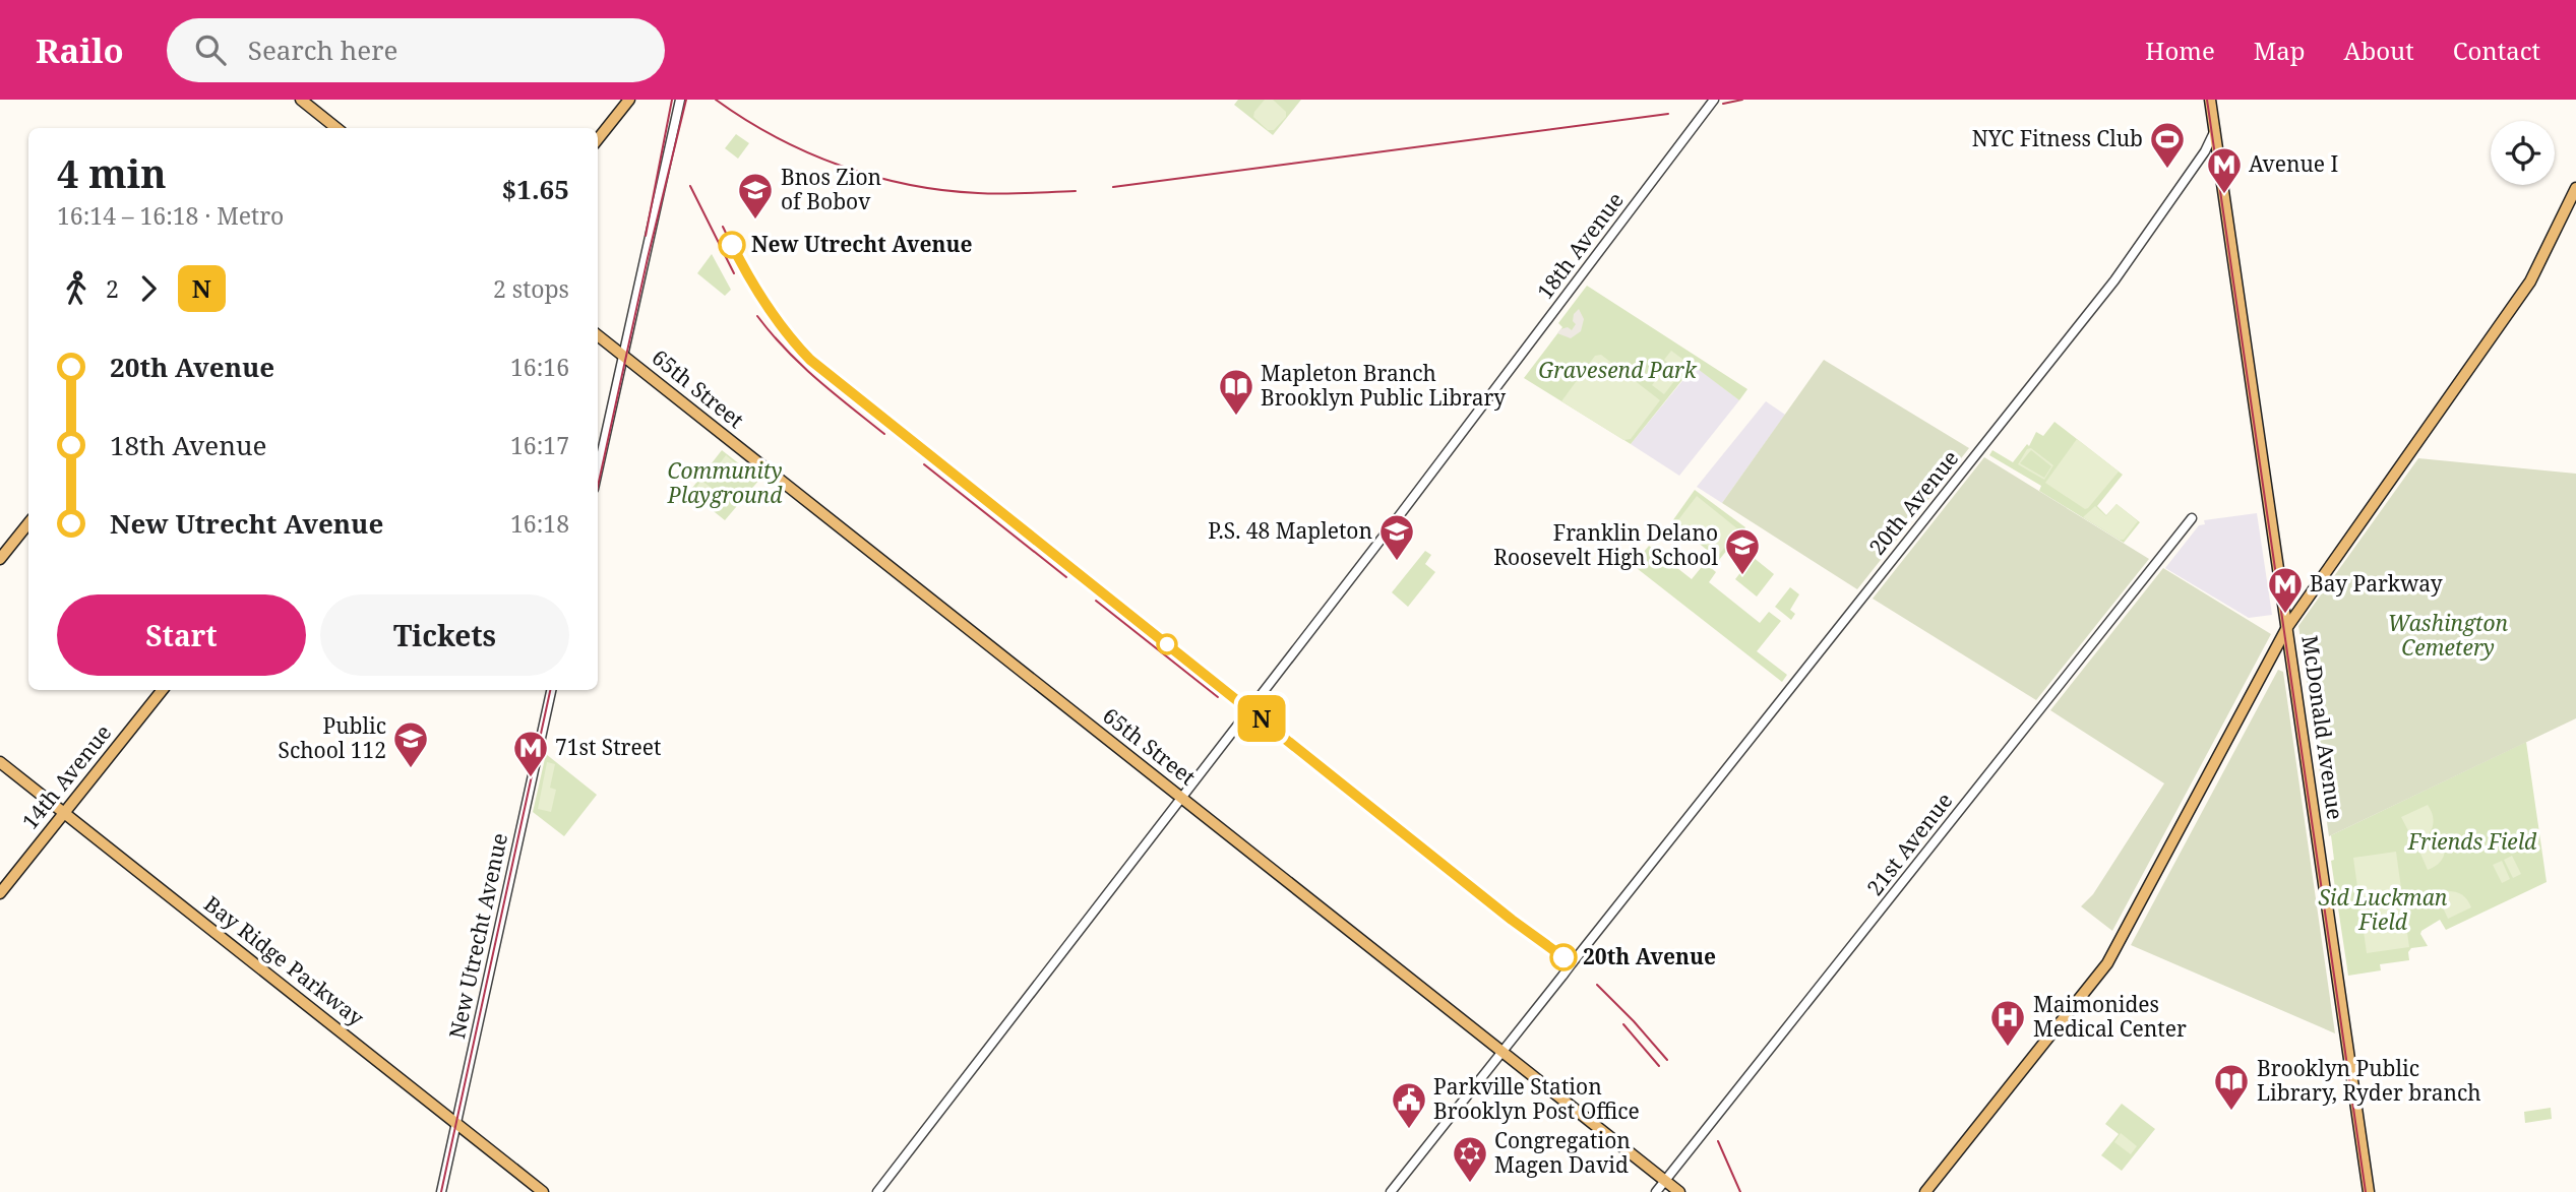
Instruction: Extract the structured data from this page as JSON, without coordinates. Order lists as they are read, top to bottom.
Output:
{
  "streets": {
    "main road": [
      "65th Street",
      "McDonald Avenue",
      "14th Avenue",
      "Bay Ridge Parkway"
    ],
    "street": [
      "18th Avenue",
      "20th Avenue",
      "21st Avenue",
      "New Utrecht Avenue"
    ]
  },
  "crossings": [
    ["18th Avenue", "65th Street"],
    ["65th Street", "20th Avenue"],
    ["65th Street", "21st Avenue"],
    ["20th Avenue", "McDonald Avenue"],
    ["14th Avenue", "Bay Ridge Parkway"],
    ["New Utrecht Avenue", "Bay Ridge Parkway"]
  ],
  "parks": [
    "Gravesend Park",
    "Community Playground",
    "Washington Cemetery",
    "Friends Field",
    "Sid Luckman Field"
  ],
  "places": {
    "sports": ["NYC Fitness Club"],
    "metro station": ["Avenue I", "Bay Parkway", "71st Street"],
    "school or university": [
      "Bnos Zion of Bobov",
      "P.S. 48 Mapleton",
      "Franklin Delano Roosevelt High School",
      "Public School 112"
    ],
    "other": ["New Utrecht Avenue", "20th Avenue"],
    "library": ["Mapleton Branch Brooklyn Public Library", "Brooklyn Public Library, Ryder branch"],
    "hospital": ["Maimonides Medical Center"],
    "public building": ["Parkville Station Brooklyn Post Office"],
    "synagogue": ["Congregation Magen David"]
  },
  "lines": ["metro line N"],
  "page": {
    "header": "Railo",
    "search": "Search here",
    "nav": [
      "Home",
      "Map",
      "About",
      "Contact"
    ],
    "on_map": "N",
    "heading": ["4 min", "16:14 – 16:18 · Metro", "$1.65"],
    "legs": ["2", "N", "2 stops"],
    "list": [
      {
        "name": "20th Avenue",
        "value": "16:16"
      },
      {
        "name": "18th Avenue",
        "value": "16:17"
      },
      {
        "name": "New Utrecht Avenue",
        "value": "16:18"
      }
    ],
    "buttons": ["Start", "Tickets"]
  }
}
